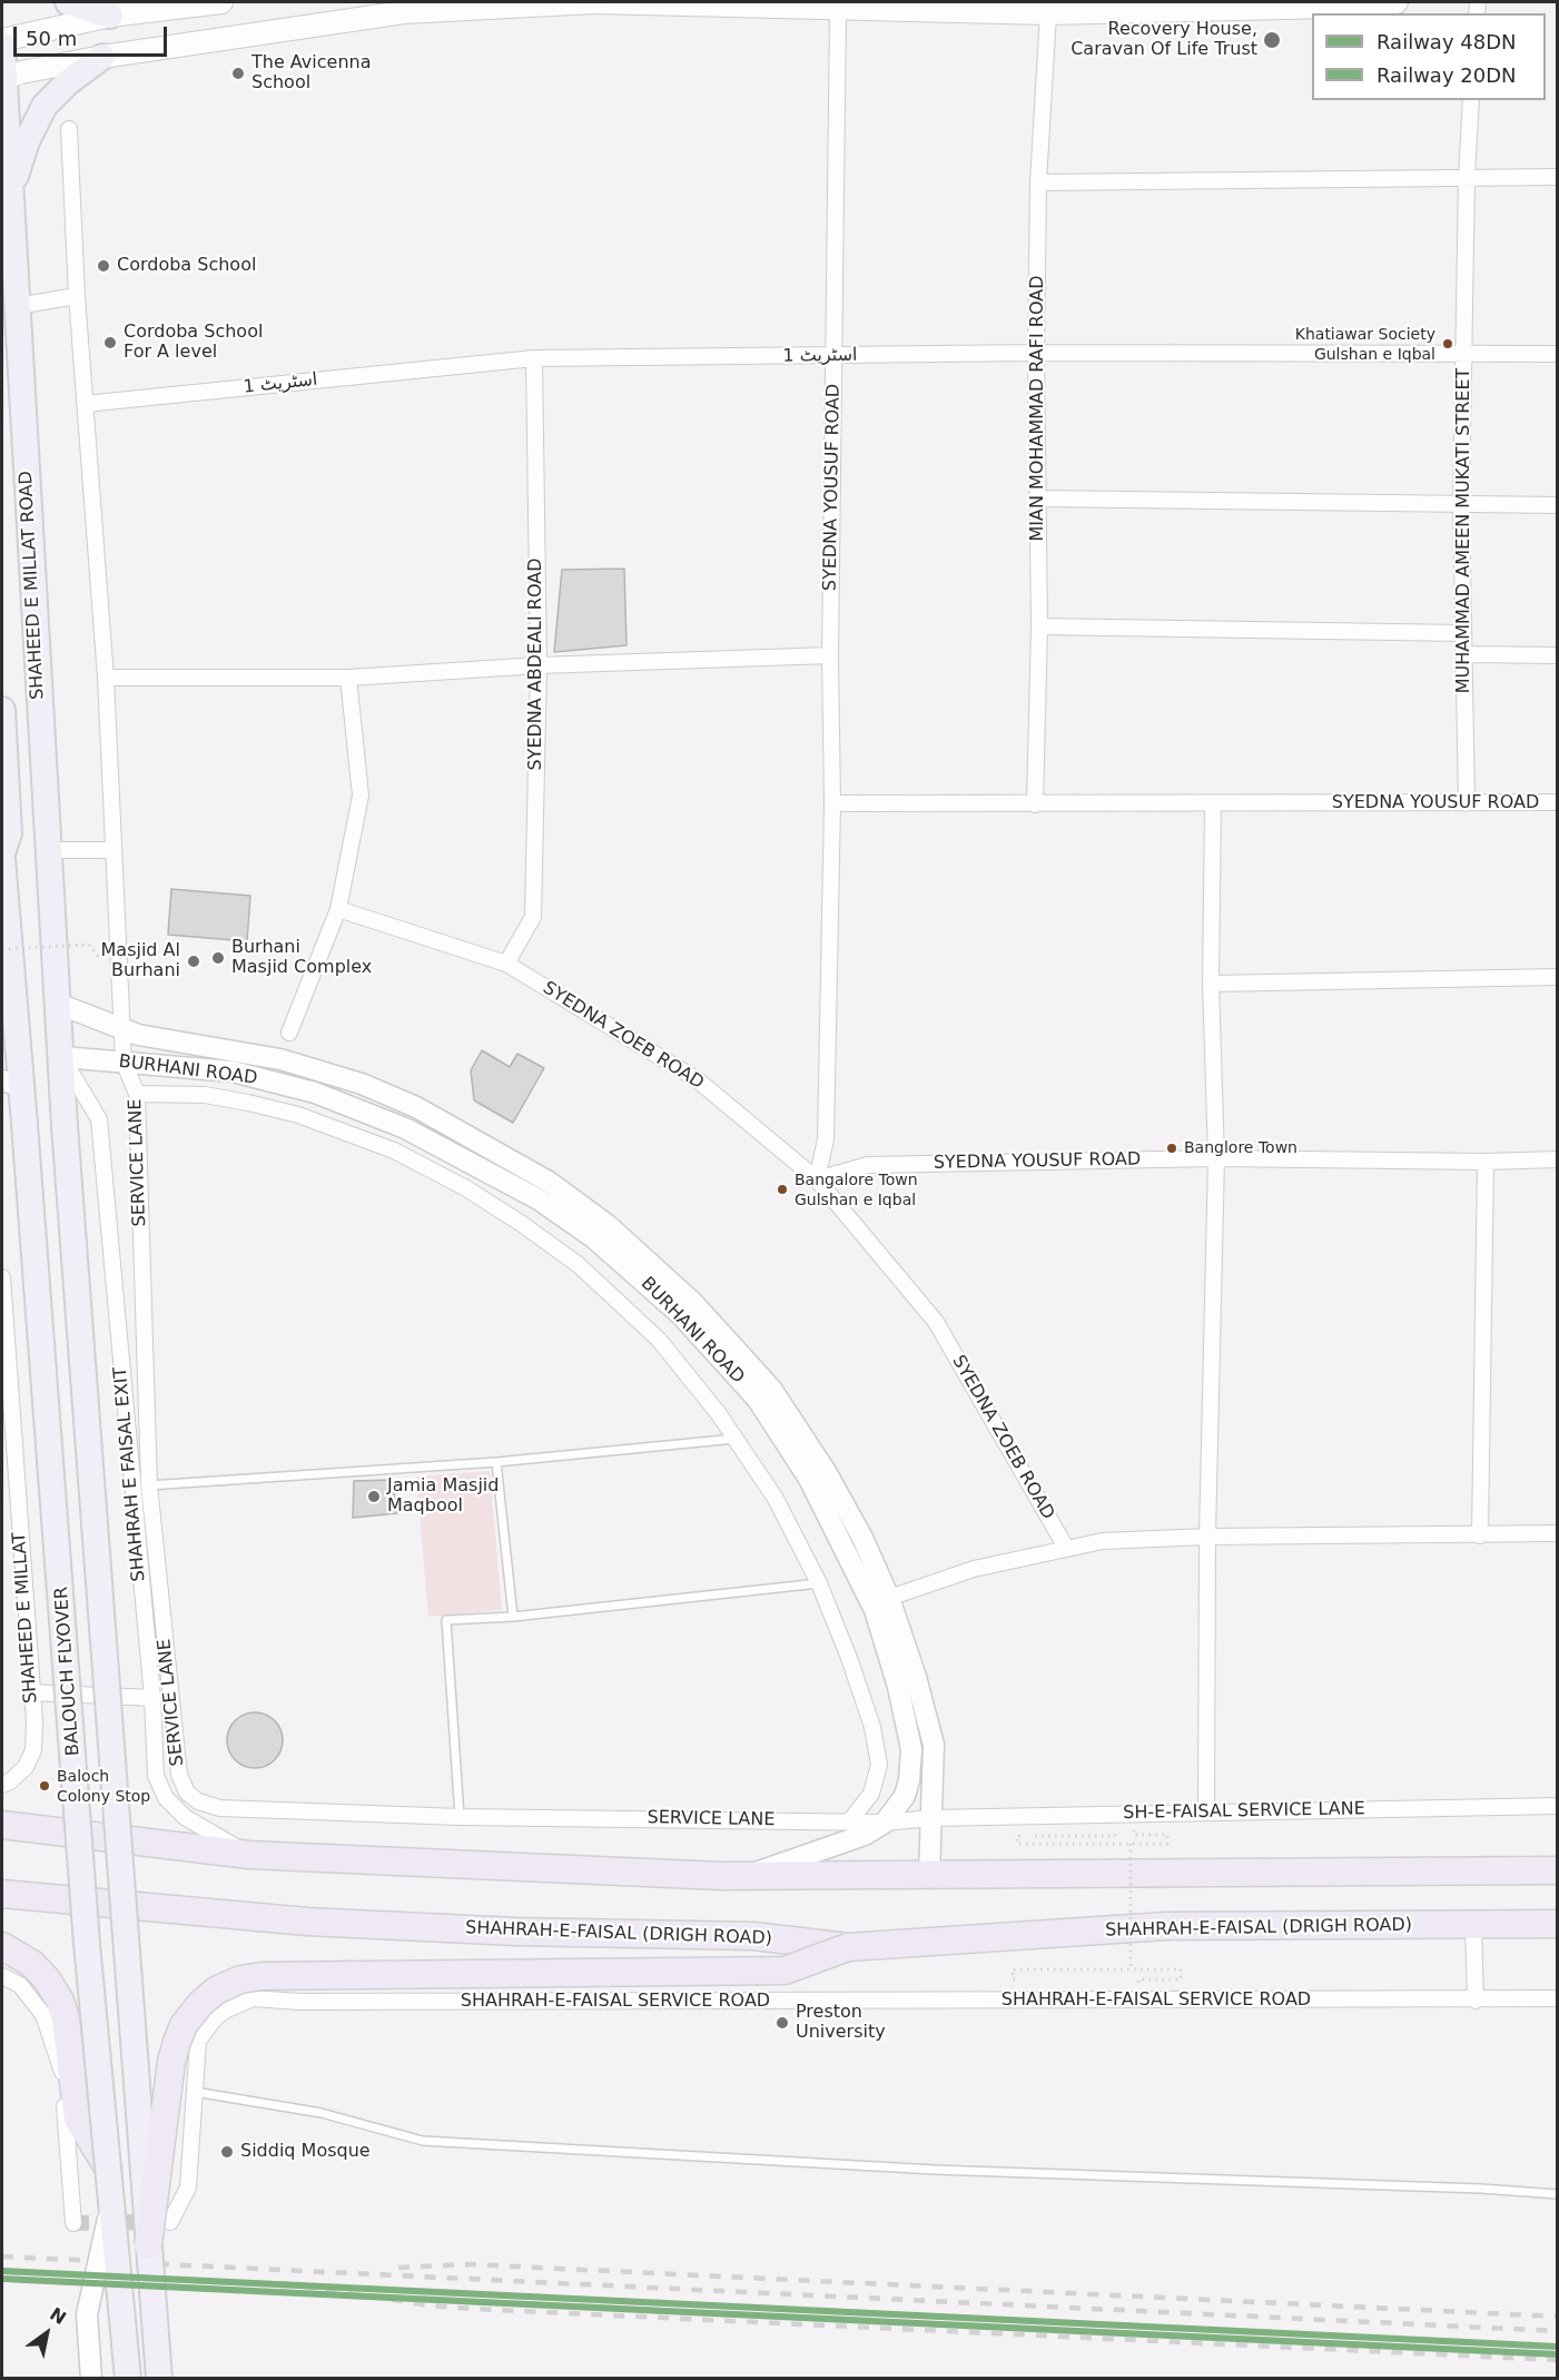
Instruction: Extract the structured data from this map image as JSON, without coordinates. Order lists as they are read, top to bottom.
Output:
{
  "streets": {
    "highway": ["SHAHRAH-E-FAISAL (DRIGH ROAD)"],
    "main road": ["SHAHEED E MILLAT ROAD", "BALOUCH FLYOVER"],
    "street": [
      "اسٹریٹ 1",
      "MIAN MOHAMMAD RAFI ROAD",
      "SYEDNA YOUSUF ROAD",
      "MUHAMMAD AMEEN MUKATI STREET",
      "SYEDNA ABDEALI ROAD",
      "SYEDNA ZOEB ROAD",
      "BURHANI ROAD",
      "SERVICE LANE",
      "SHAHRAH E FAISAL EXIT",
      "SHAHEED E MILLAT",
      "SH-E-FAISAL SERVICE LANE",
      "SHAHRAH-E-FAISAL SERVICE ROAD"
    ]
  },
  "crossings": [
    ["اسٹریٹ 1", "MIAN MOHAMMAD RAFI ROAD"],
    ["اسٹریٹ 1", "SYEDNA YOUSUF ROAD"],
    ["اسٹریٹ 1", "MUHAMMAD AMEEN MUKATI STREET"],
    ["اسٹریٹ 1", "SYEDNA ABDEALI ROAD"],
    ["اسٹریٹ 1", "SERVICE LANE"],
    ["MIAN MOHAMMAD RAFI ROAD", "SYEDNA YOUSUF ROAD"],
    ["SYEDNA YOUSUF ROAD", "MUHAMMAD AMEEN MUKATI STREET"],
    ["SYEDNA YOUSUF ROAD", "SYEDNA ZOEB ROAD"],
    ["SHAHEED E MILLAT ROAD", "BURHANI ROAD"],
    ["SHAHEED E MILLAT ROAD", "SHAHRAH E FAISAL EXIT"],
    ["SHAHEED E MILLAT ROAD", "BALOUCH FLYOVER"],
    ["SYEDNA ABDEALI ROAD", "SYEDNA ZOEB ROAD"],
    ["BURHANI ROAD", "SERVICE LANE"],
    ["BURHANI ROAD", "SHAHRAH E FAISAL EXIT"],
    ["BURHANI ROAD", "SH-E-FAISAL SERVICE LANE"],
    ["SERVICE LANE", "SH-E-FAISAL SERVICE LANE"]
  ],
  "places": [
    "Recovery House, Caravan Of Life Trust",
    "The Avicenna School",
    "Cordoba School",
    "Cordoba School For A level",
    "Khatiawar Society Gulshan e Iqbal",
    "Burhani Masjid Complex",
    "Masjid Al Burhani",
    "Banglore Town",
    "Bangalore Town Gulshan e Iqbal",
    "Jamia Masjid Maqbool",
    "Baloch Colony Stop",
    "Preston University",
    "Siddiq Mosque"
  ],
  "lines": ["rail line 48DN", "rail line 20DN"],
  "legend": ["Railway 48DN", "Railway 20DN"],
  "scale_bar": "50 m",
  "north": "top right"
}
